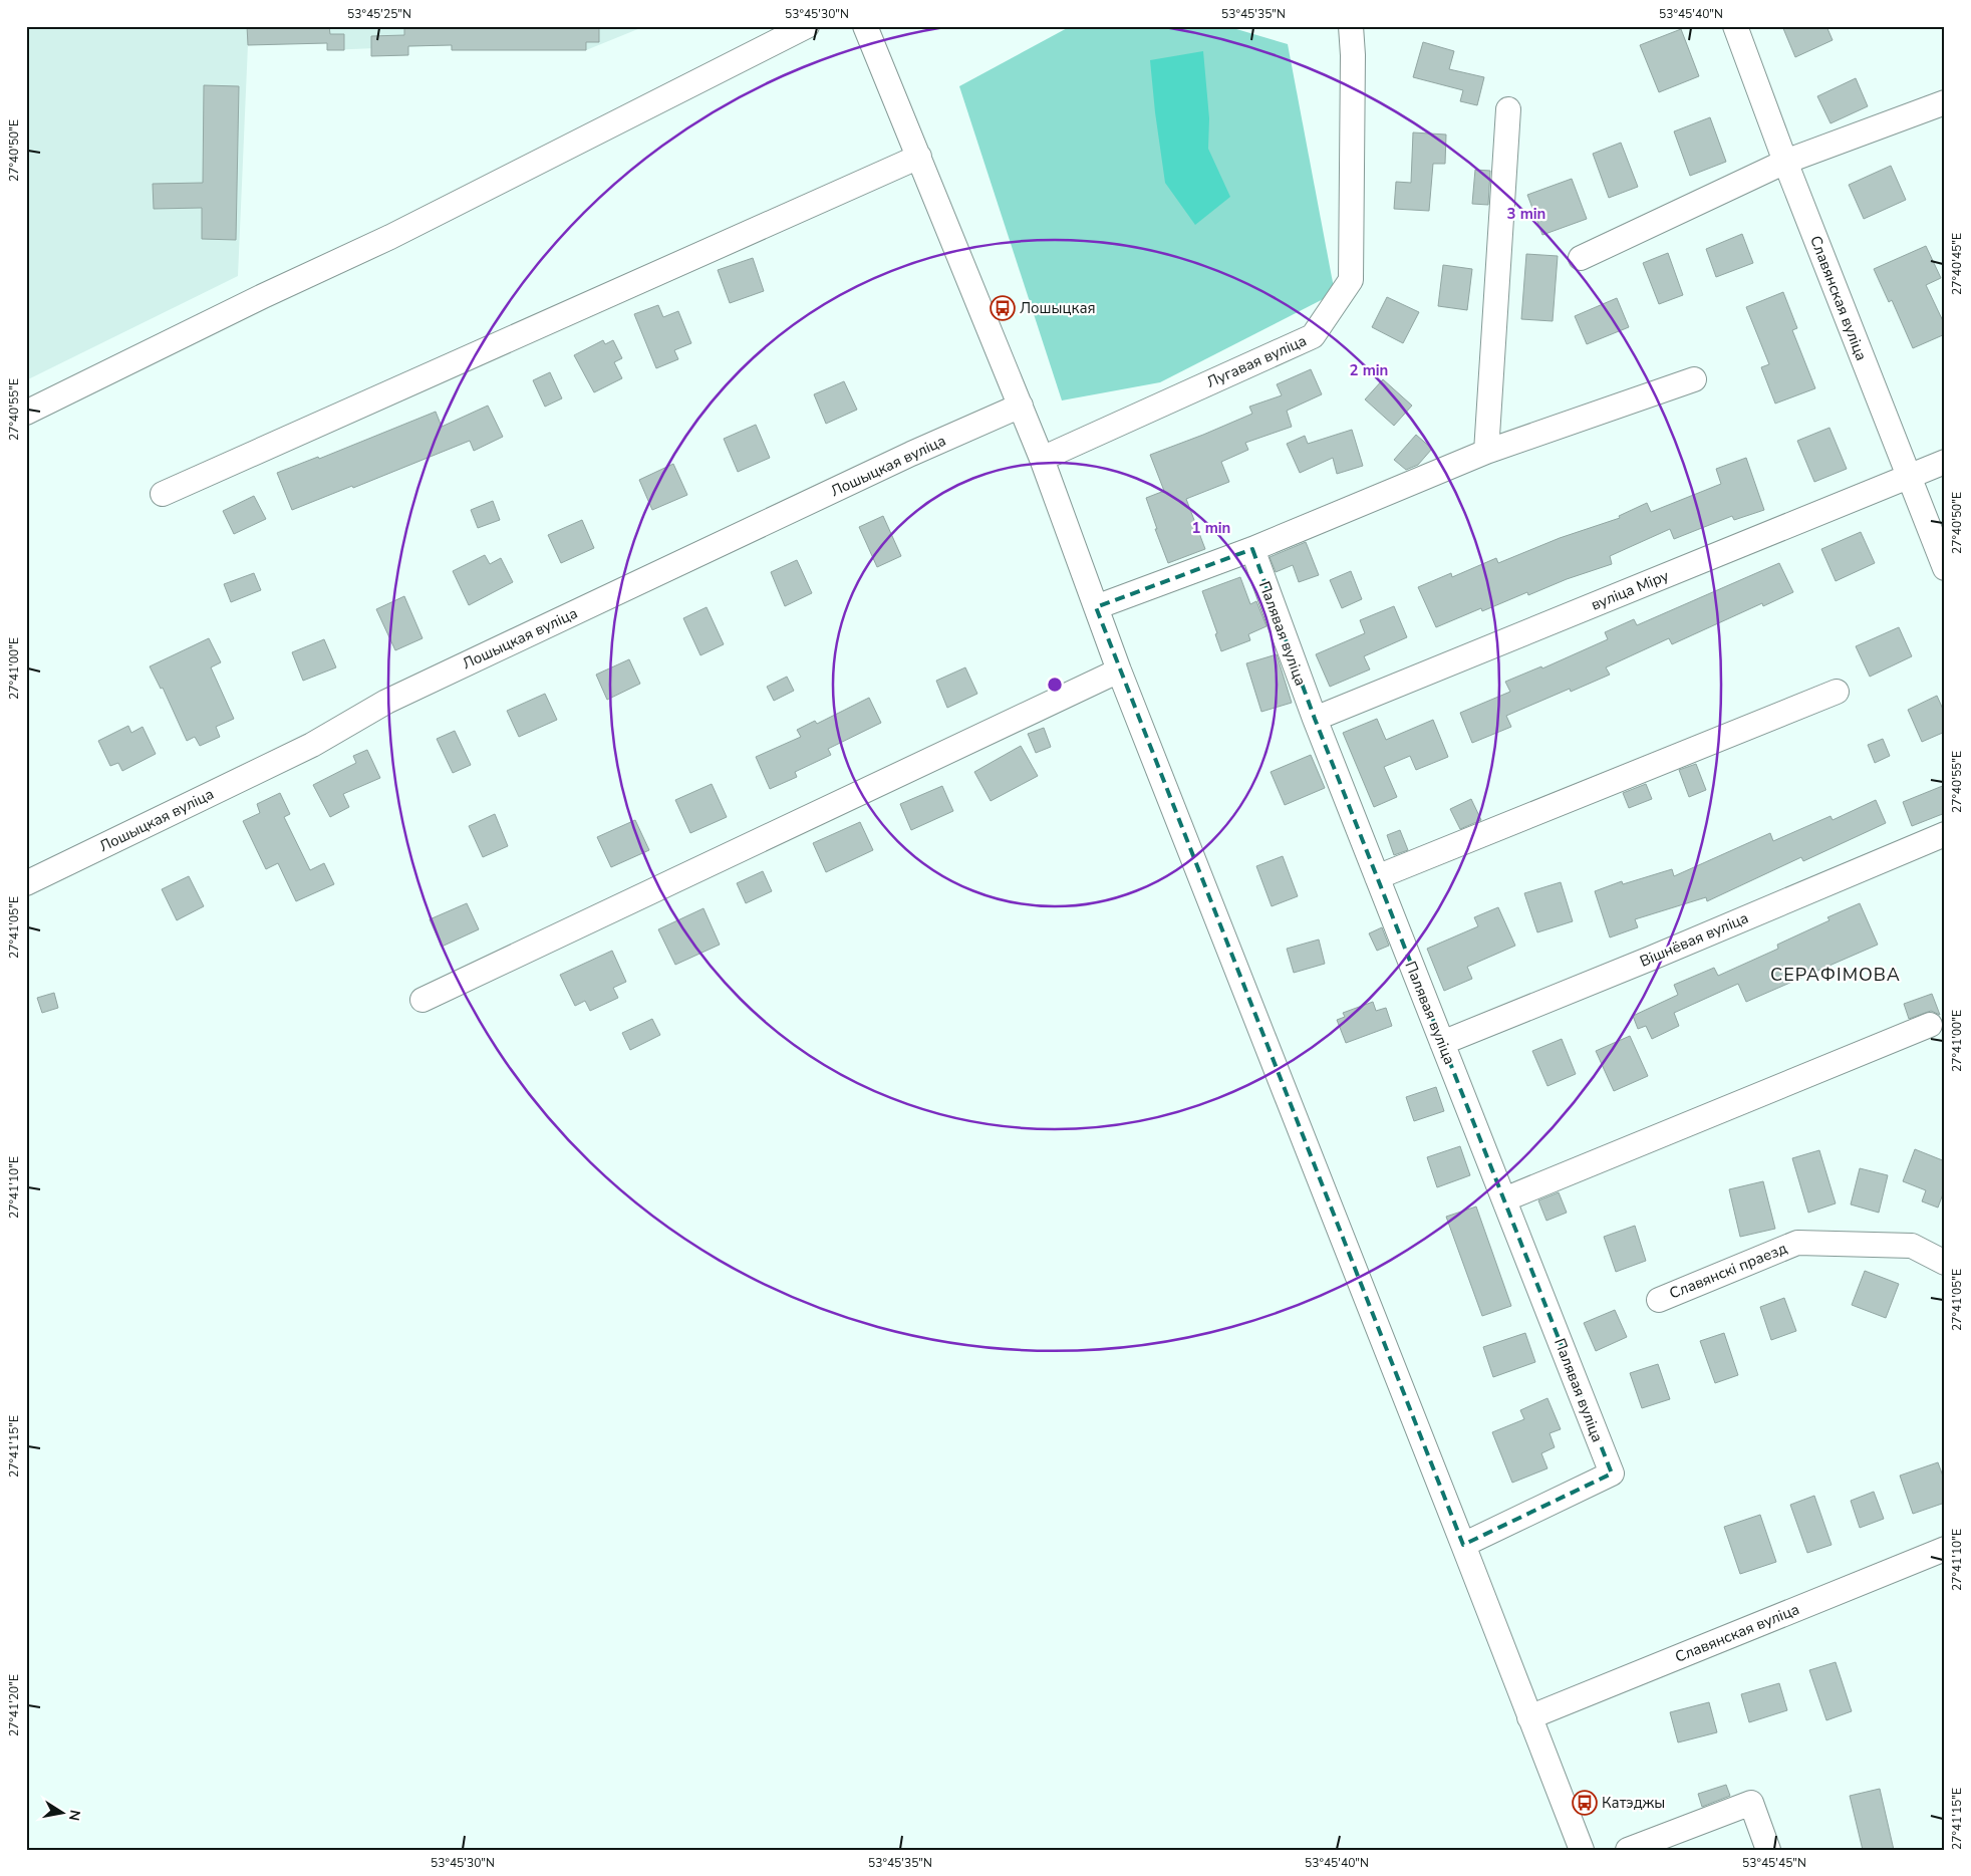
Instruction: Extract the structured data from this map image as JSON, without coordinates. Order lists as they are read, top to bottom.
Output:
{
  "streets": {
    "street": [
      "Славянская вуліца",
      "Лугавая вуліца",
      "Лошыцкая вуліца",
      "вуліца Міру",
      "Палявая вуліца",
      "Вішнёвая вуліца",
      "Славянскі праезд"
    ]
  },
  "crossings": [
    ["Славянская вуліца", "вуліца Міру"],
    ["вуліца Міру", "Палявая вуліца"],
    ["Палявая вуліца", "Вішнёвая вуліца"]
  ],
  "districts": ["СЕРАФІМОВА"],
  "places": {
    "bus stop": ["Лошыцкая", "Катэджы"]
  },
  "north": "right",
  "coordinates": [
    "53°45'25\"N",
    "53°45'30\"N",
    "53°45'35\"N",
    "53°45'40\"N",
    "27°40'50\"E",
    "27°40'45\"E",
    "27°40'55\"E",
    "27°41'00\"E",
    "27°41'05\"E",
    "27°41'10\"E",
    "27°41'15\"E",
    "27°41'20\"E",
    "53°45'45\"N"
  ],
  "rings": ["3 min", "2 min", "1 min"]
}
